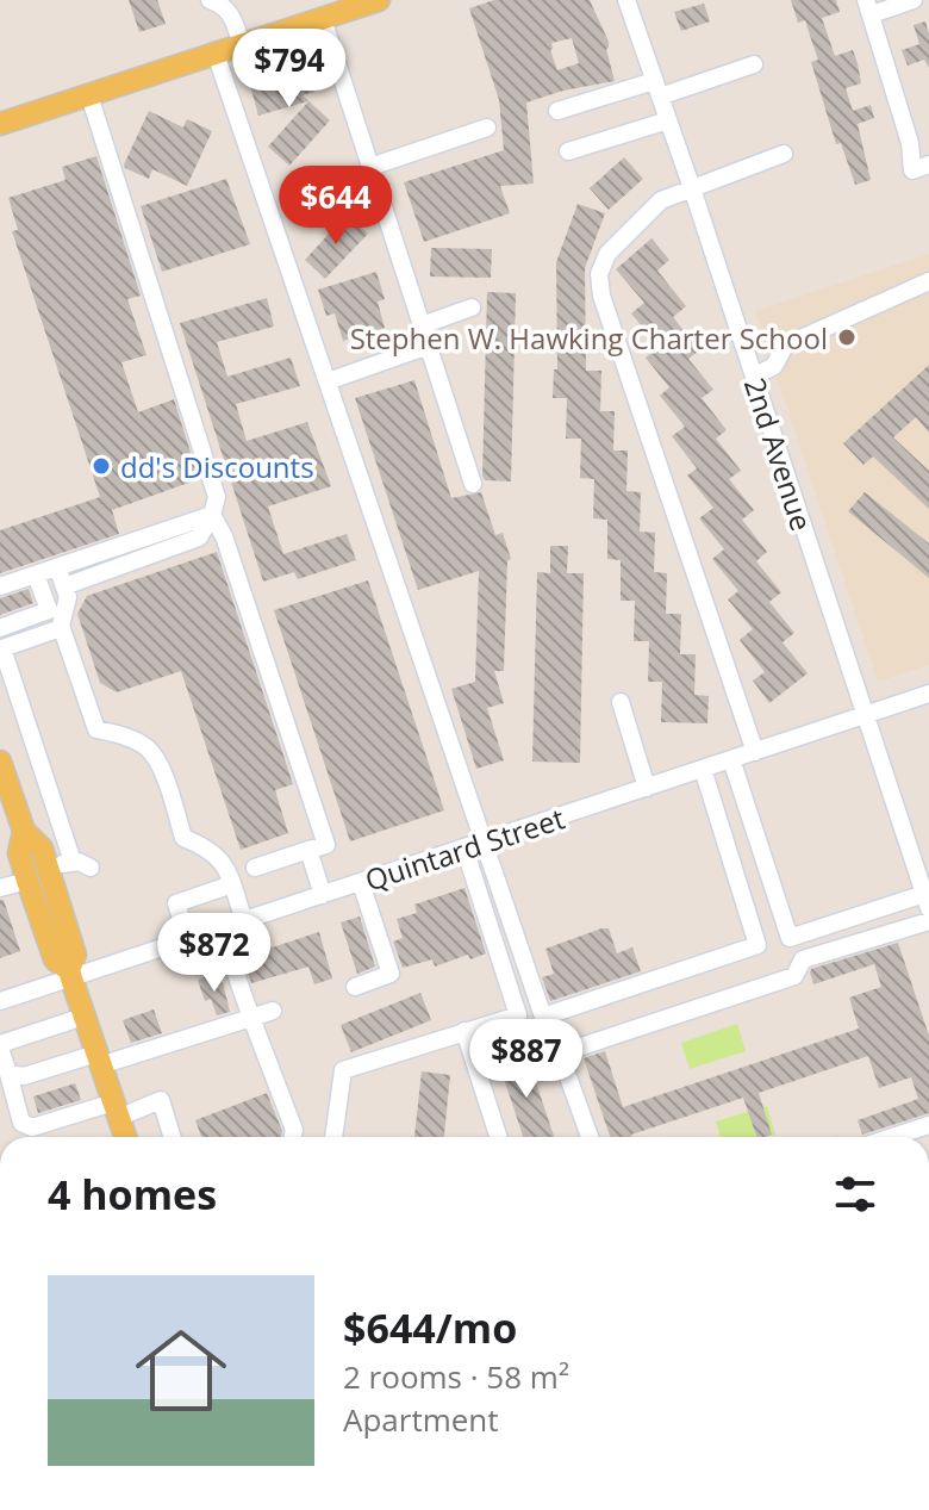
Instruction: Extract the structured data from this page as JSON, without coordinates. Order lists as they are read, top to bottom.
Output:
{
  "streets": {
    "street": ["2nd Avenue", "Quintard Street"]
  },
  "crossings": [
    ["2nd Avenue", "Quintard Street"]
  ],
  "places": ["Stephen W. Hawking Charter School", "dd's Discounts"],
  "page": {
    "price": [
      "$794",
      "$644",
      "$872",
      "$887"
    ],
    "heading": "4 homes",
    "list": [
      {
        "name": "$644/mo",
        "note": "2 rooms · 58 m² · Apartment"
      }
    ]
  }
}
